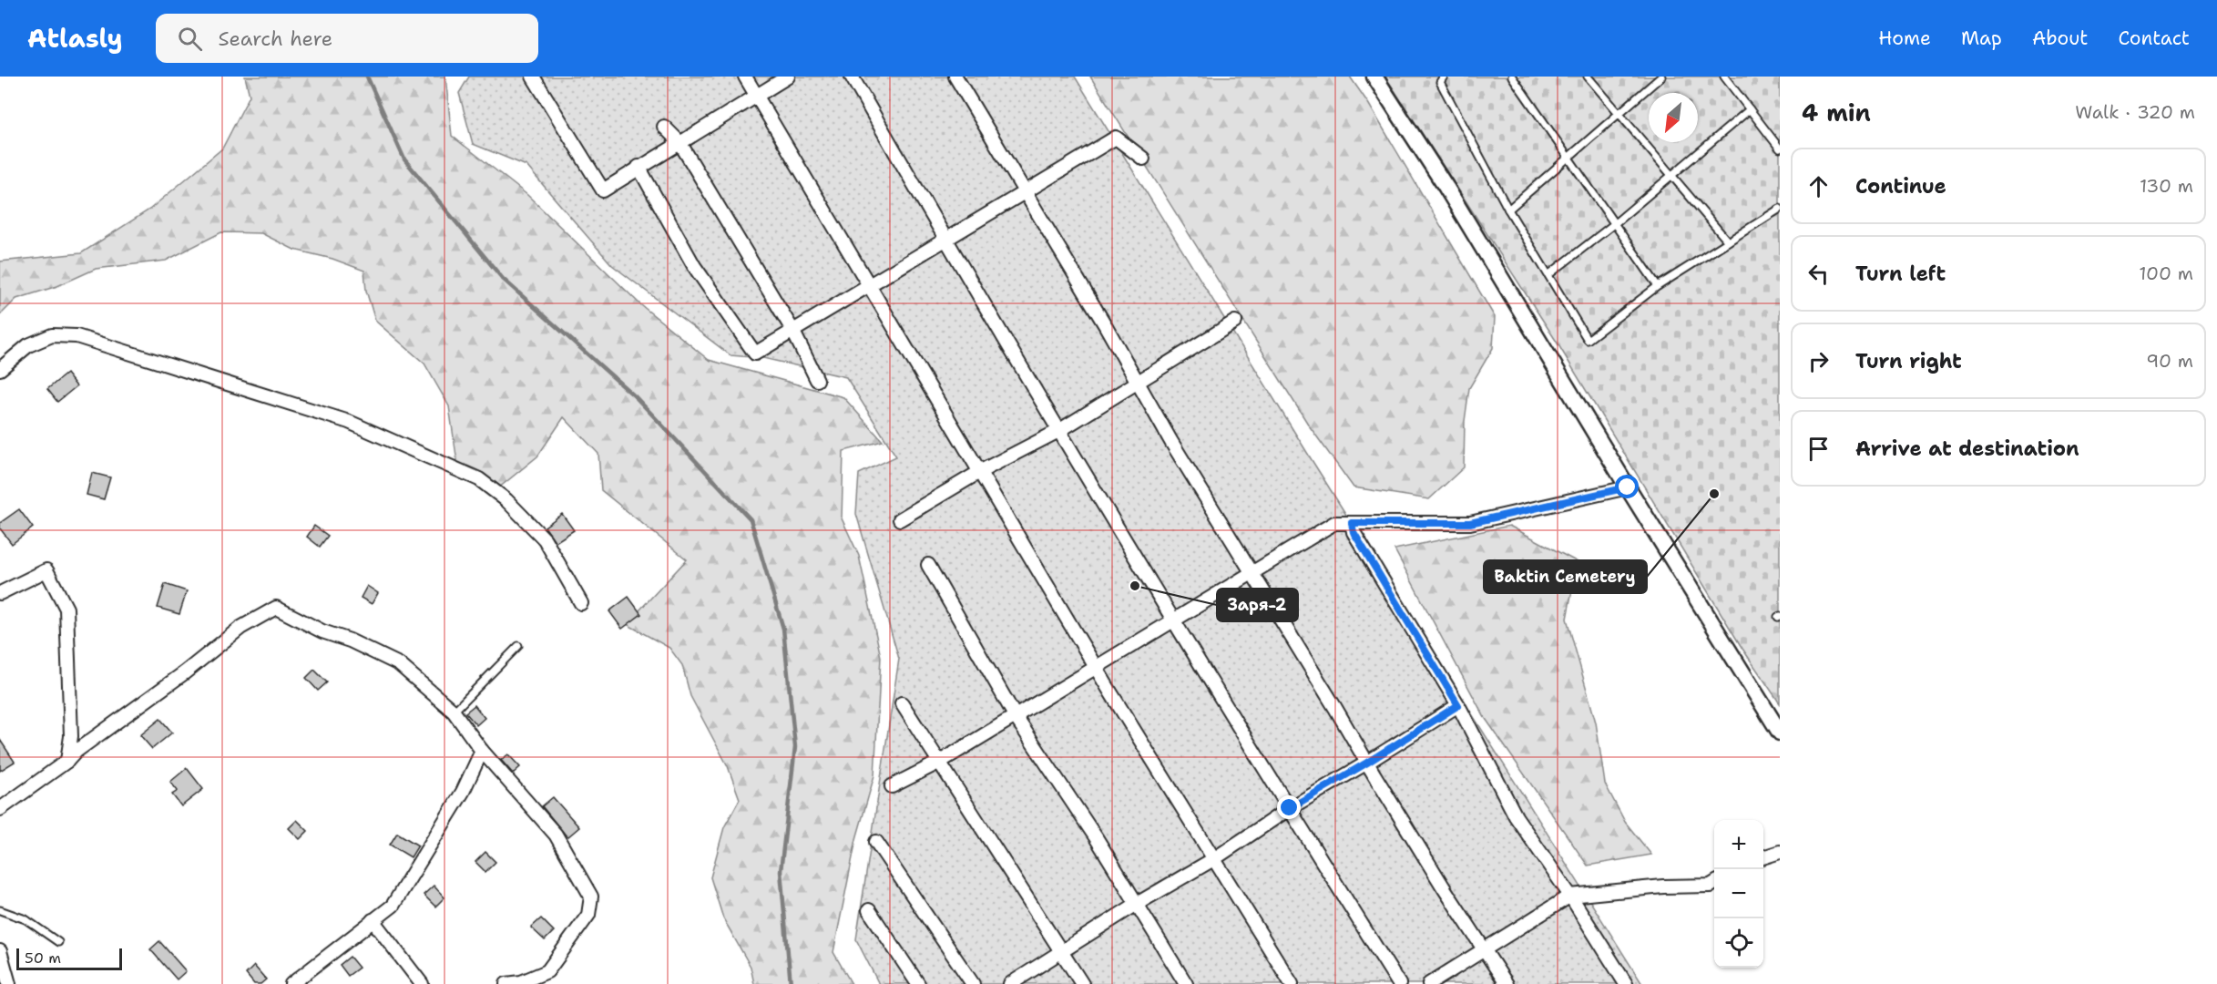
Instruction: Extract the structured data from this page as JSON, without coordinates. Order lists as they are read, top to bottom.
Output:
{
  "places": ["Baktin Cemetery", "Заря-2"],
  "scale_bar": "50 m",
  "north": "bottom left",
  "page": {
    "header": "Atlasly",
    "search": "Search here",
    "nav": [
      "Home",
      "Map",
      "About",
      "Contact"
    ],
    "heading": ["4 min", "Walk · 320 m"],
    "list": [
      ["Continue", "130 m"],
      ["Turn left", "100 m"],
      ["Turn right", "90 m"],
      "Arrive at destination"
    ],
    "map_buttons": ["+", "−"],
    "scale": "50 m"
  }
}
